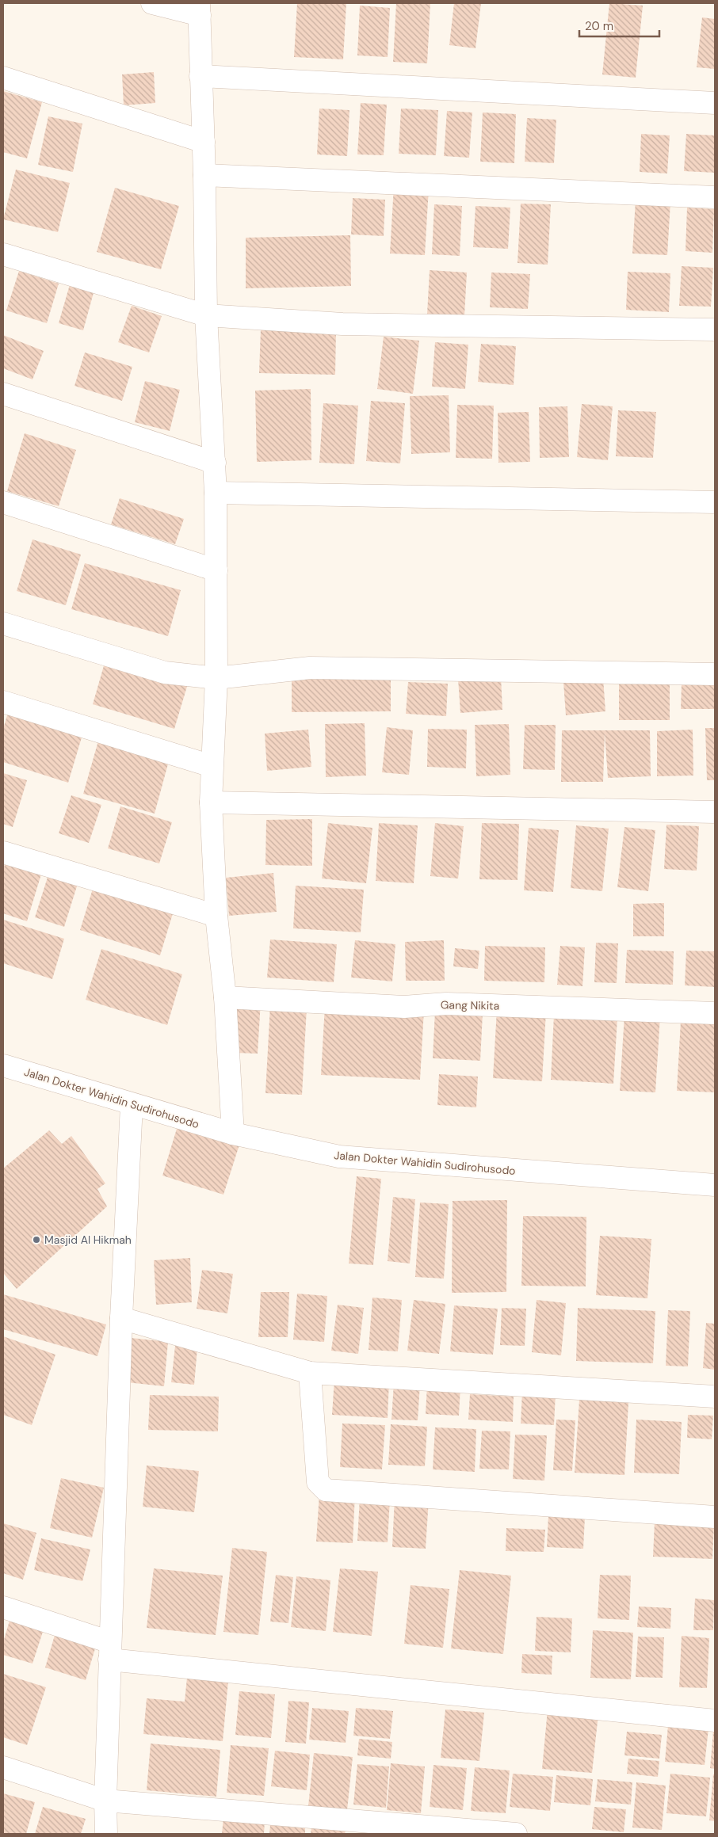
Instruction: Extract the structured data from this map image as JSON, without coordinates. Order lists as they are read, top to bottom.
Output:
{
  "streets": {
    "street": ["Gang Nikita", "Jalan Dokter Wahidin Sudirohusodo"]
  },
  "places": ["Masjid Al Hikmah"],
  "scale_bar": "20 m"
}
